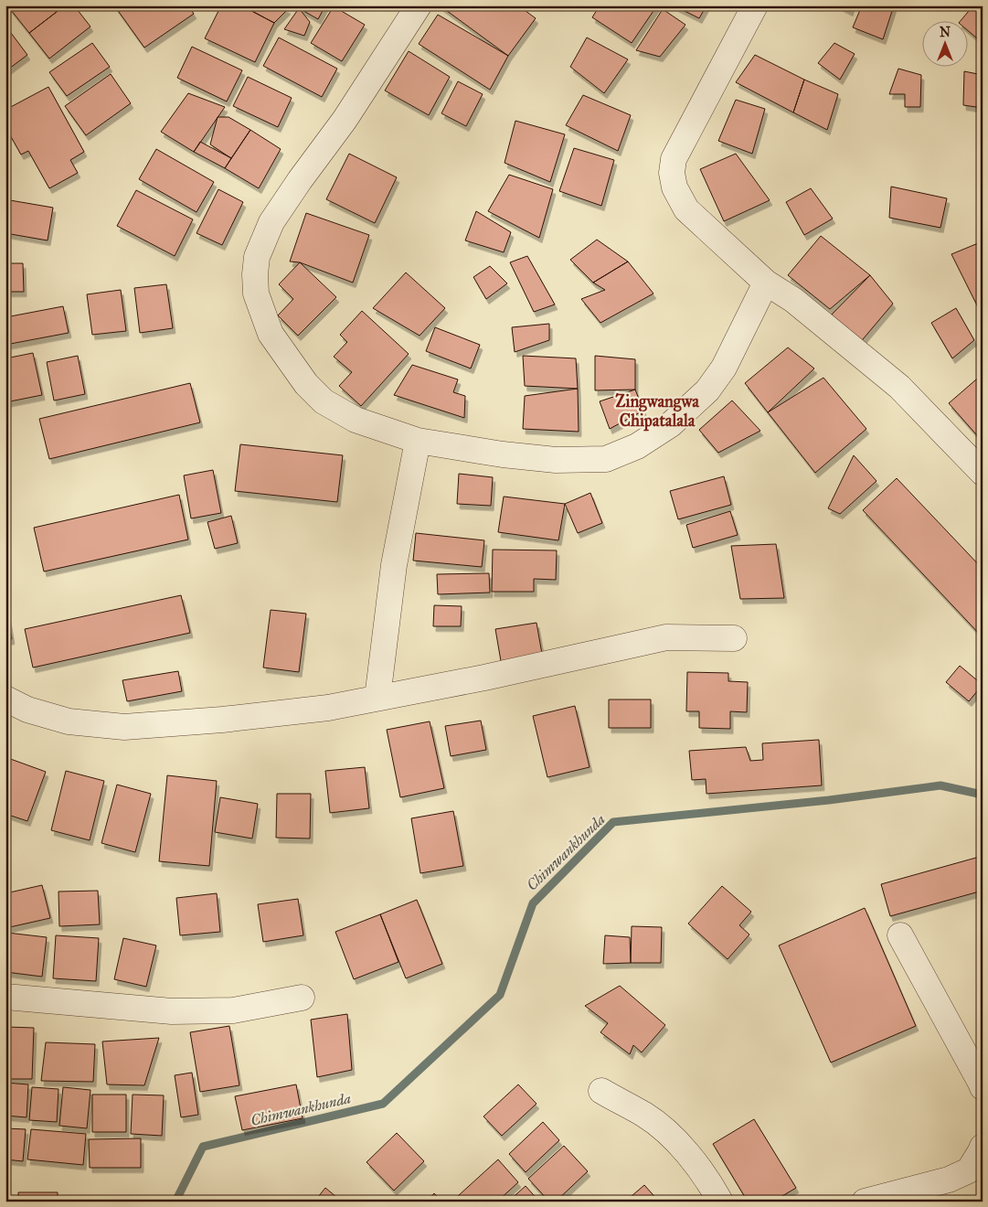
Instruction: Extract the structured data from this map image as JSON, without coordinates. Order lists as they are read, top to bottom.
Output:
{
  "districts": ["Zingwangwa Chipatalala"],
  "water": ["Chimwankhunda"],
  "north": "top"
}
